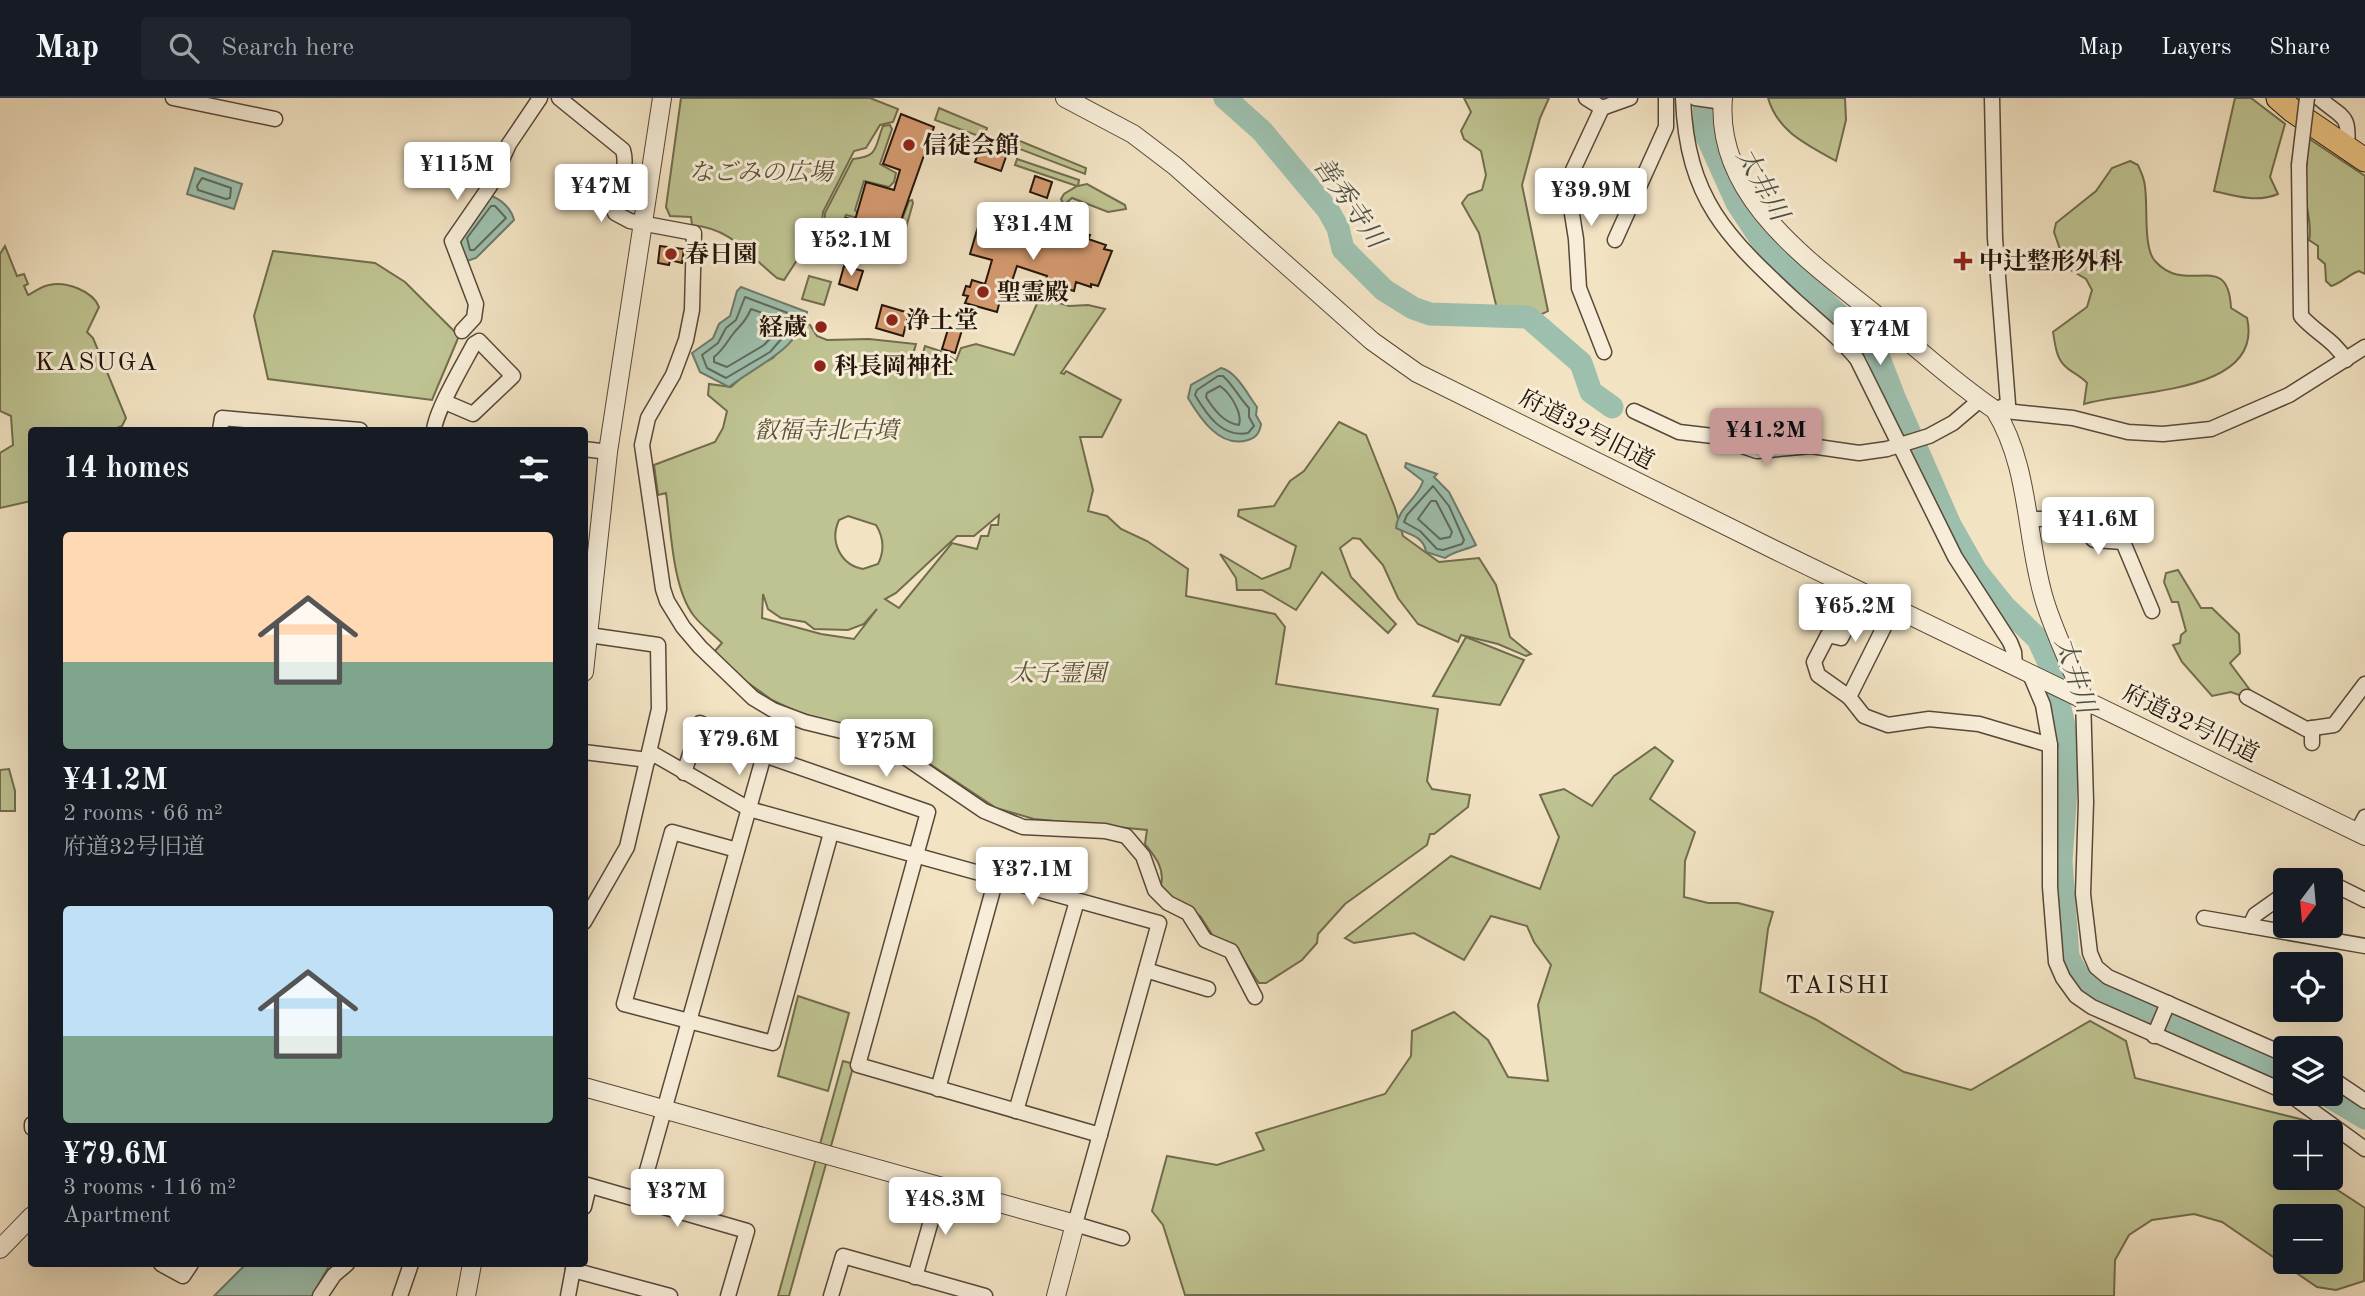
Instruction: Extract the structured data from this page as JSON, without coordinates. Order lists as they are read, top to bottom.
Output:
{
  "streets": {
    "street": ["府道32号旧道"]
  },
  "districts": ["KASUGA", "TAISHI"],
  "water": ["太井川", "善秀寺川"],
  "parks": ["なごみの広場", "叡福寺北古墳", "太子霊園"],
  "places": {
    "other": [
      "信徒会館",
      "春日園",
      "聖霊殿",
      "浄土堂",
      "経蔵",
      "科長岡神社"
    ],
    "health": ["中辻整形外科"]
  },
  "north": "bottom",
  "page": {
    "header": "Map",
    "search": "Search here",
    "nav": ["Map", "Layers", "Share"],
    "price": [
      "¥115M",
      "¥47M",
      "¥39.9M",
      "¥31.4M",
      "¥52.1M",
      "¥74M",
      "¥41.2M",
      "¥41.6M",
      "¥65.2M",
      "¥79.6M",
      "¥75M",
      "¥37.1M",
      "¥37M",
      "¥48.3M"
    ],
    "heading": "14 homes",
    "list": [
      {
        "name": "¥41.2M",
        "note": "2 rooms · 66 m² · 府道32号旧道"
      },
      {
        "name": "¥79.6M",
        "note": "3 rooms · 116 m² · Apartment"
      }
    ],
    "map_buttons": ["+", "−"]
  }
}
